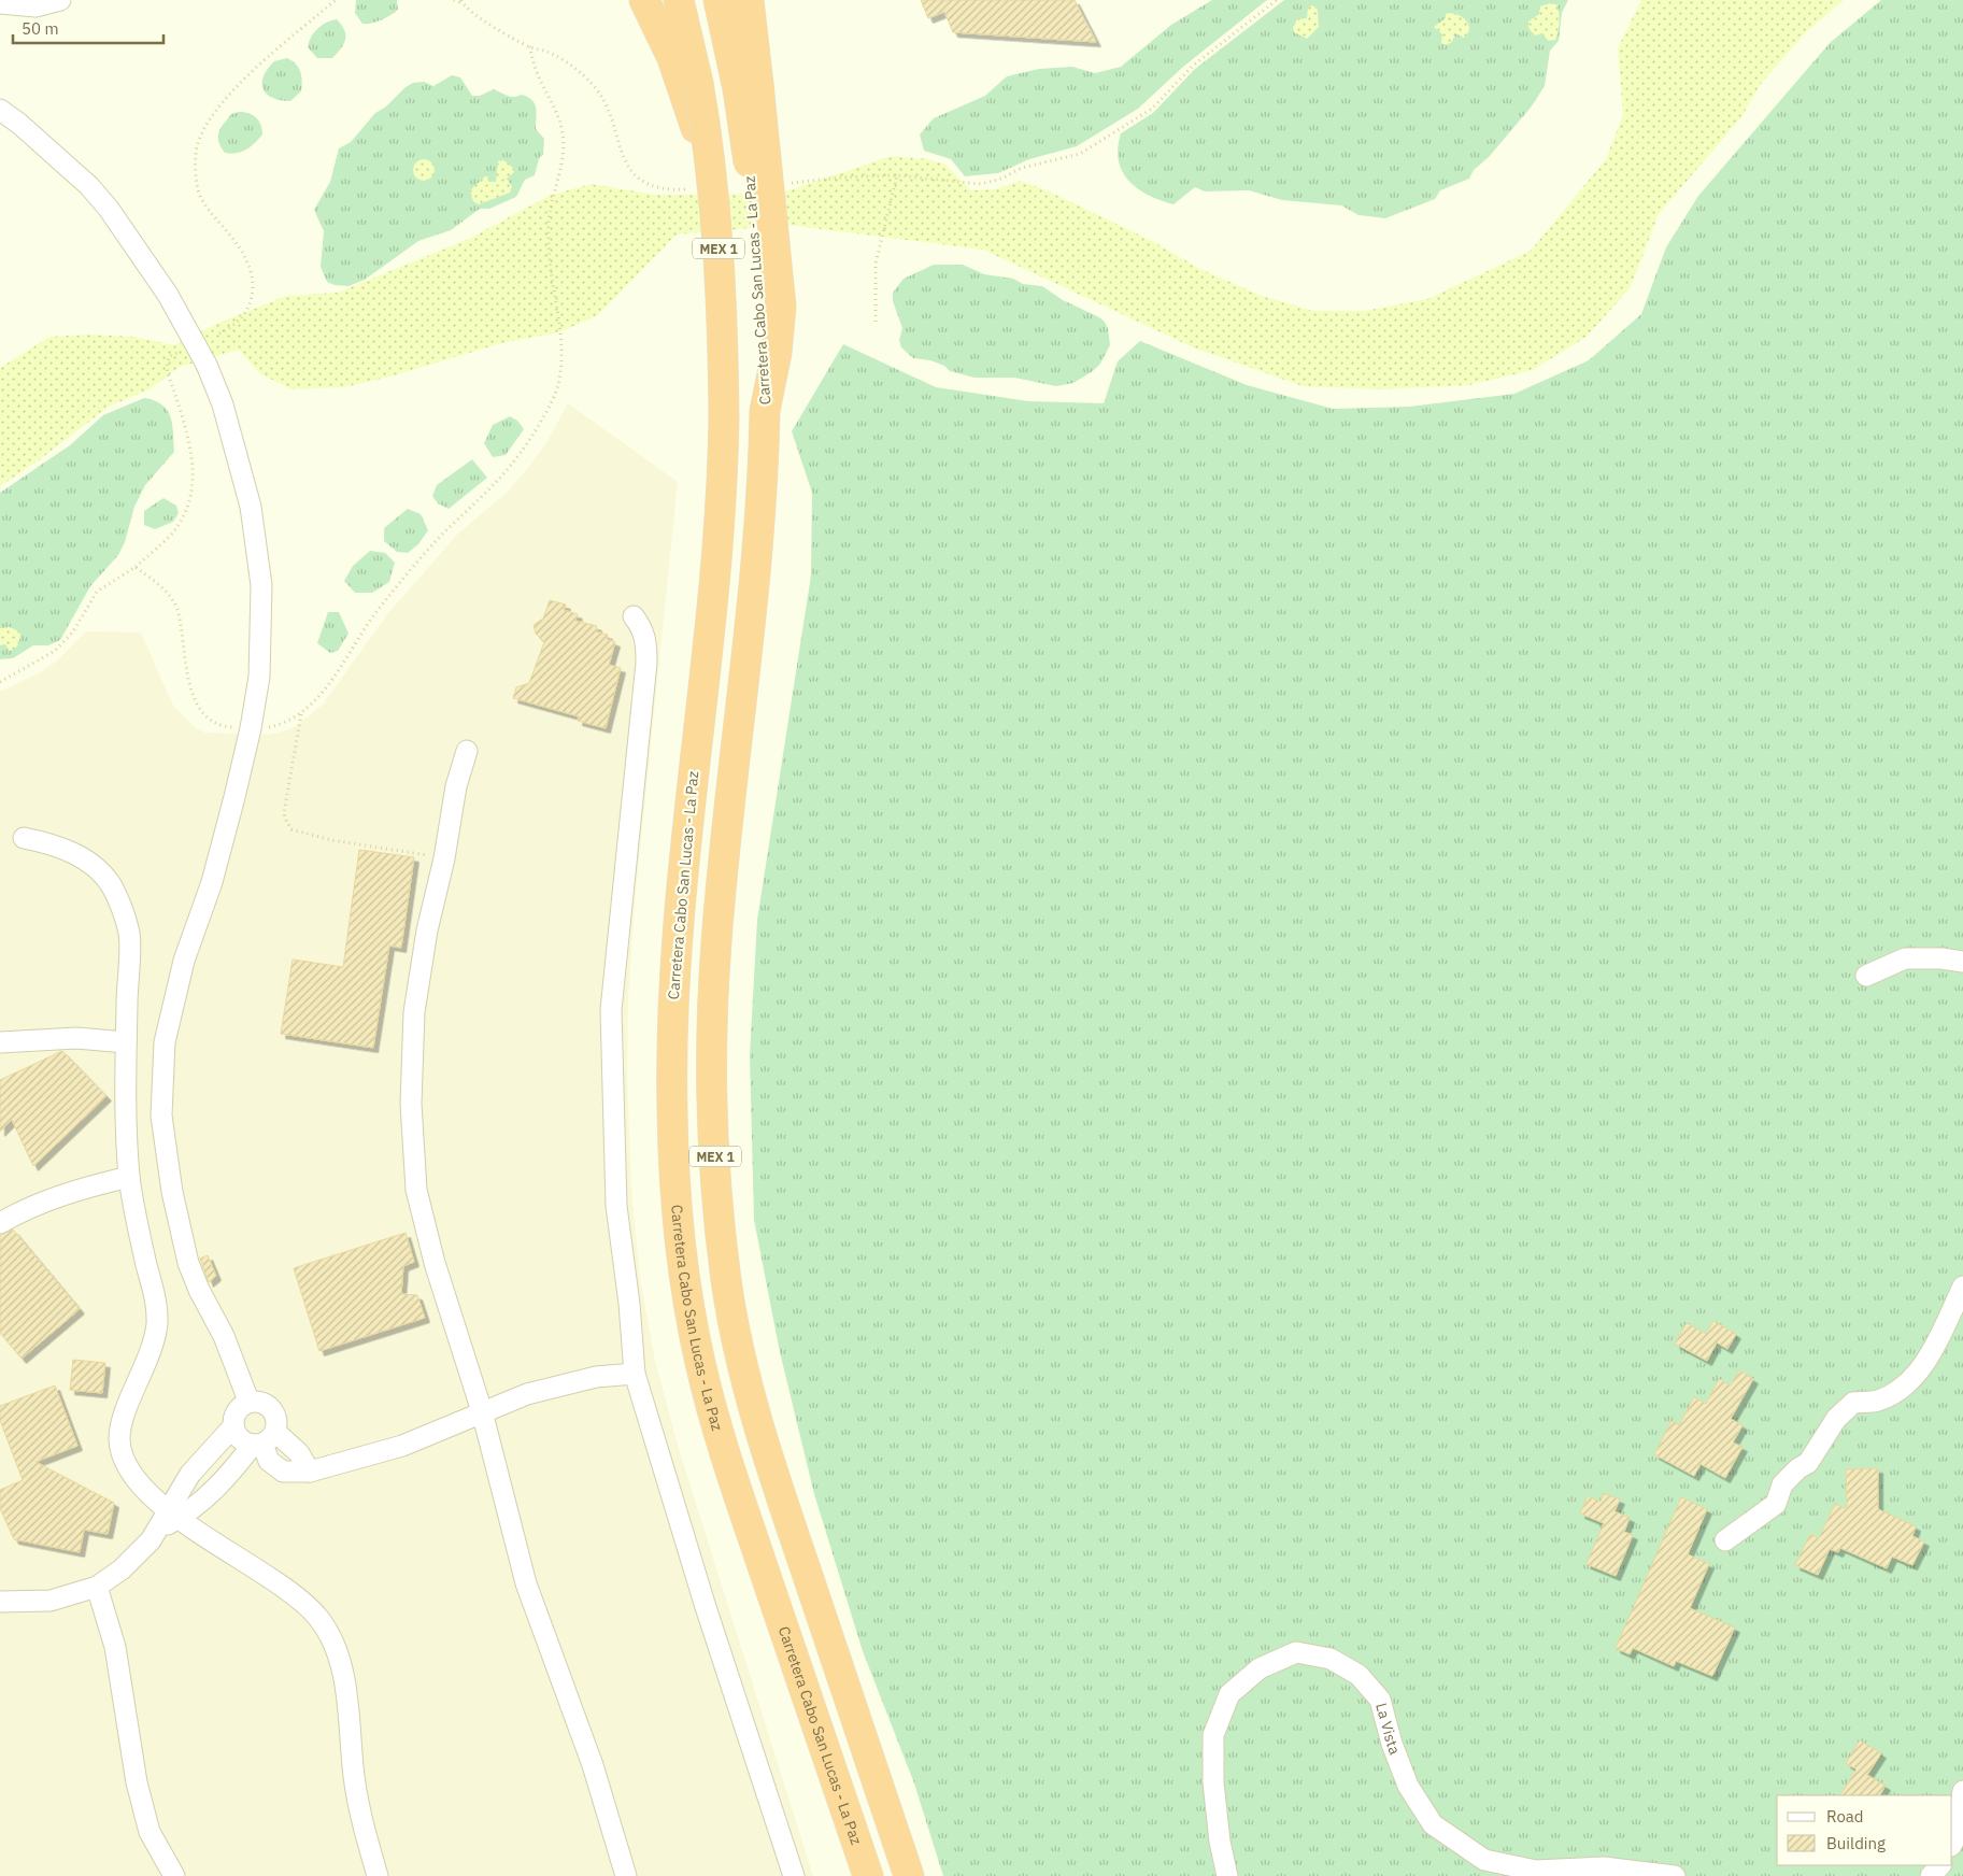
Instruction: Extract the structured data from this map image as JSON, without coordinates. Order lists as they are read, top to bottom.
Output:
{
  "streets": {
    "highway": ["MEX 1", "Carretera Cabo San Lucas - La Paz"],
    "street": ["La Vista"]
  },
  "legend": ["Road", "Building"],
  "scale_bar": "50 m"
}
